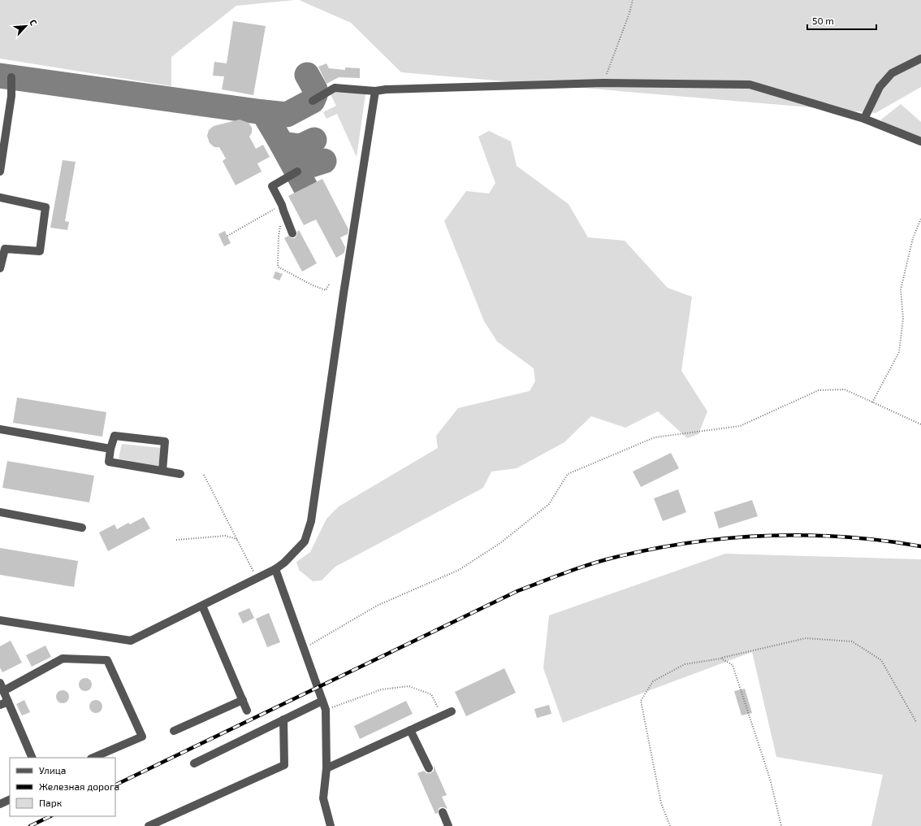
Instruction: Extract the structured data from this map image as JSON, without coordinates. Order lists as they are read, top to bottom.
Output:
{
  "legend": ["Улица", "Железная дорога", "Парк"],
  "scale_bar": "50 m",
  "north": "top right"
}
